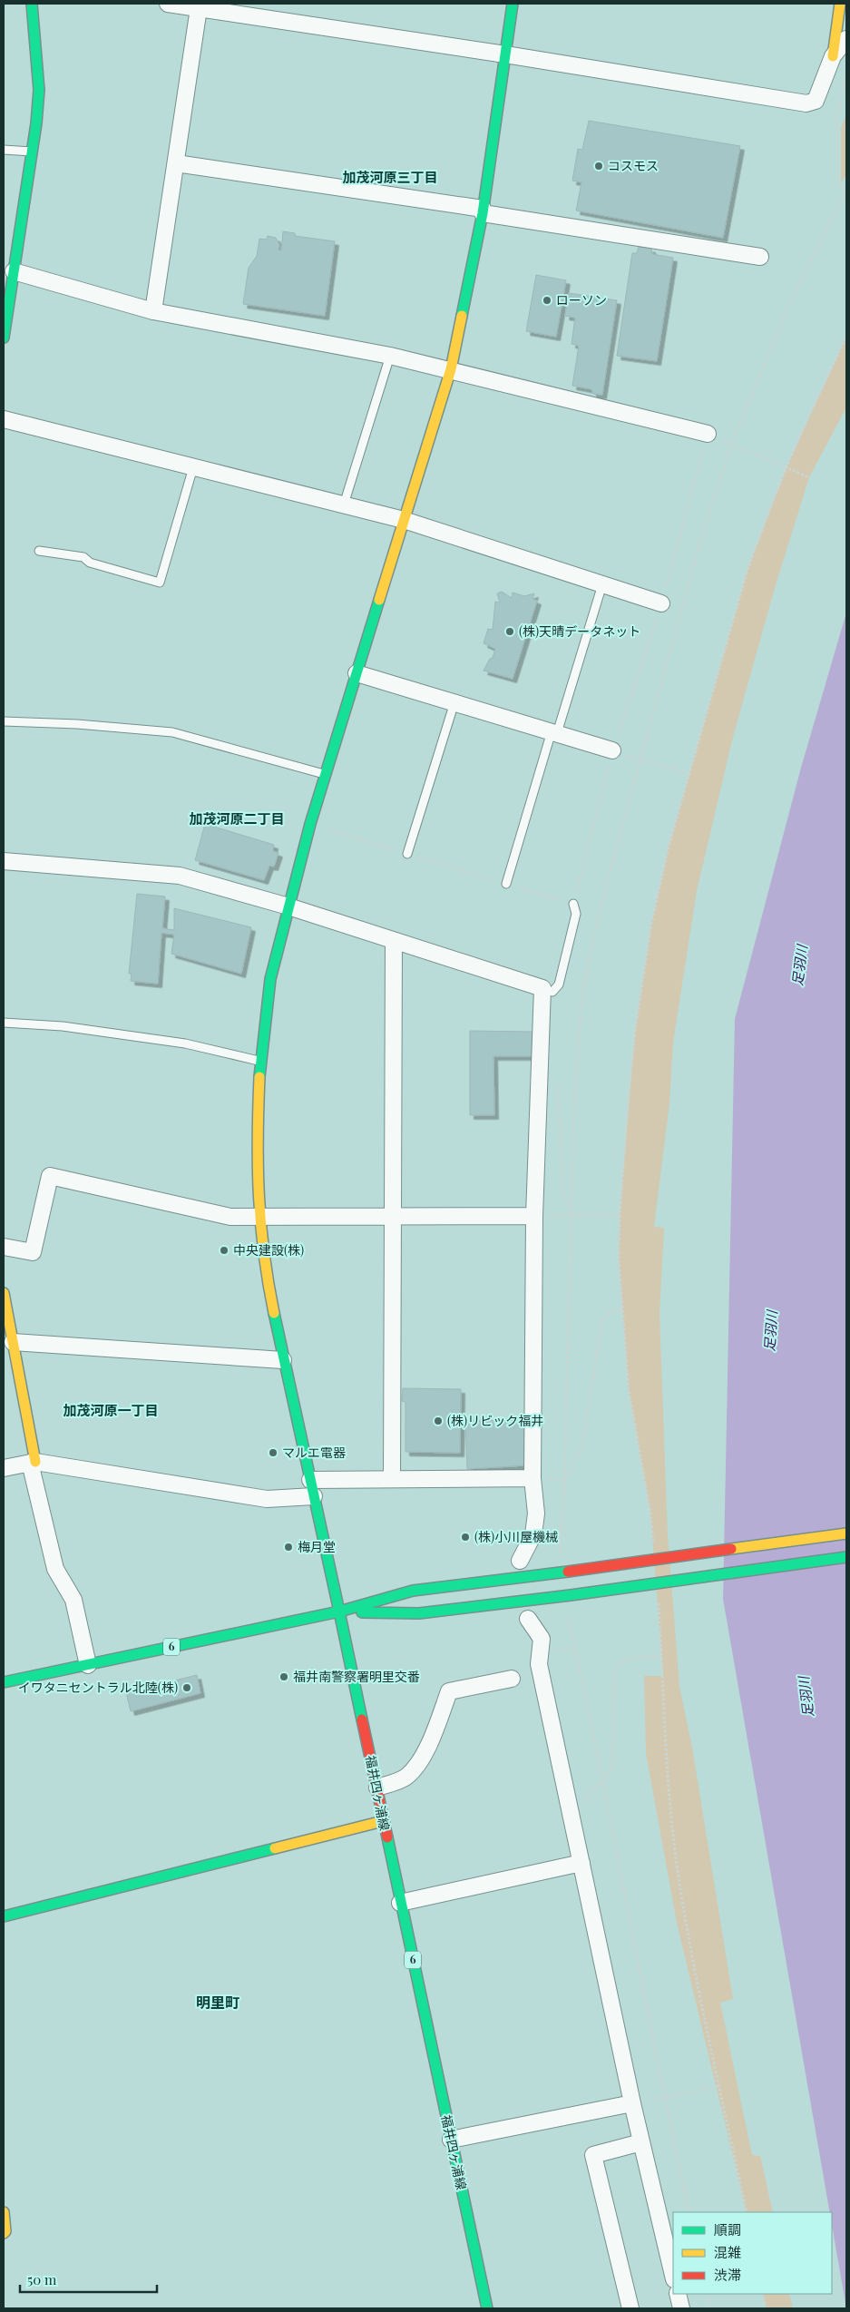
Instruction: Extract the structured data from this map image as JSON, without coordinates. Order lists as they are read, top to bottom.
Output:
{
  "streets": {
    "street": ["6", "福井四ヶ浦線"]
  },
  "crossings": [
    ["6", "福井四ヶ浦線"]
  ],
  "districts": [
    "加茂河原三丁目",
    "加茂河原二丁目",
    "加茂河原一丁目",
    "明里町"
  ],
  "water": ["足羽川"],
  "places": [
    "コスモス",
    "ローソン",
    "(株)天晴データネット",
    "中央建設(株)",
    "(株)リビック福井",
    "マルエ電器",
    "(株)小川屋機械",
    "梅月堂",
    "福井南警察署明里交番",
    "イワタニセントラル北陸(株)"
  ],
  "legend": ["順調", "混雑", "渋滞"],
  "scale_bar": "50 m"
}
